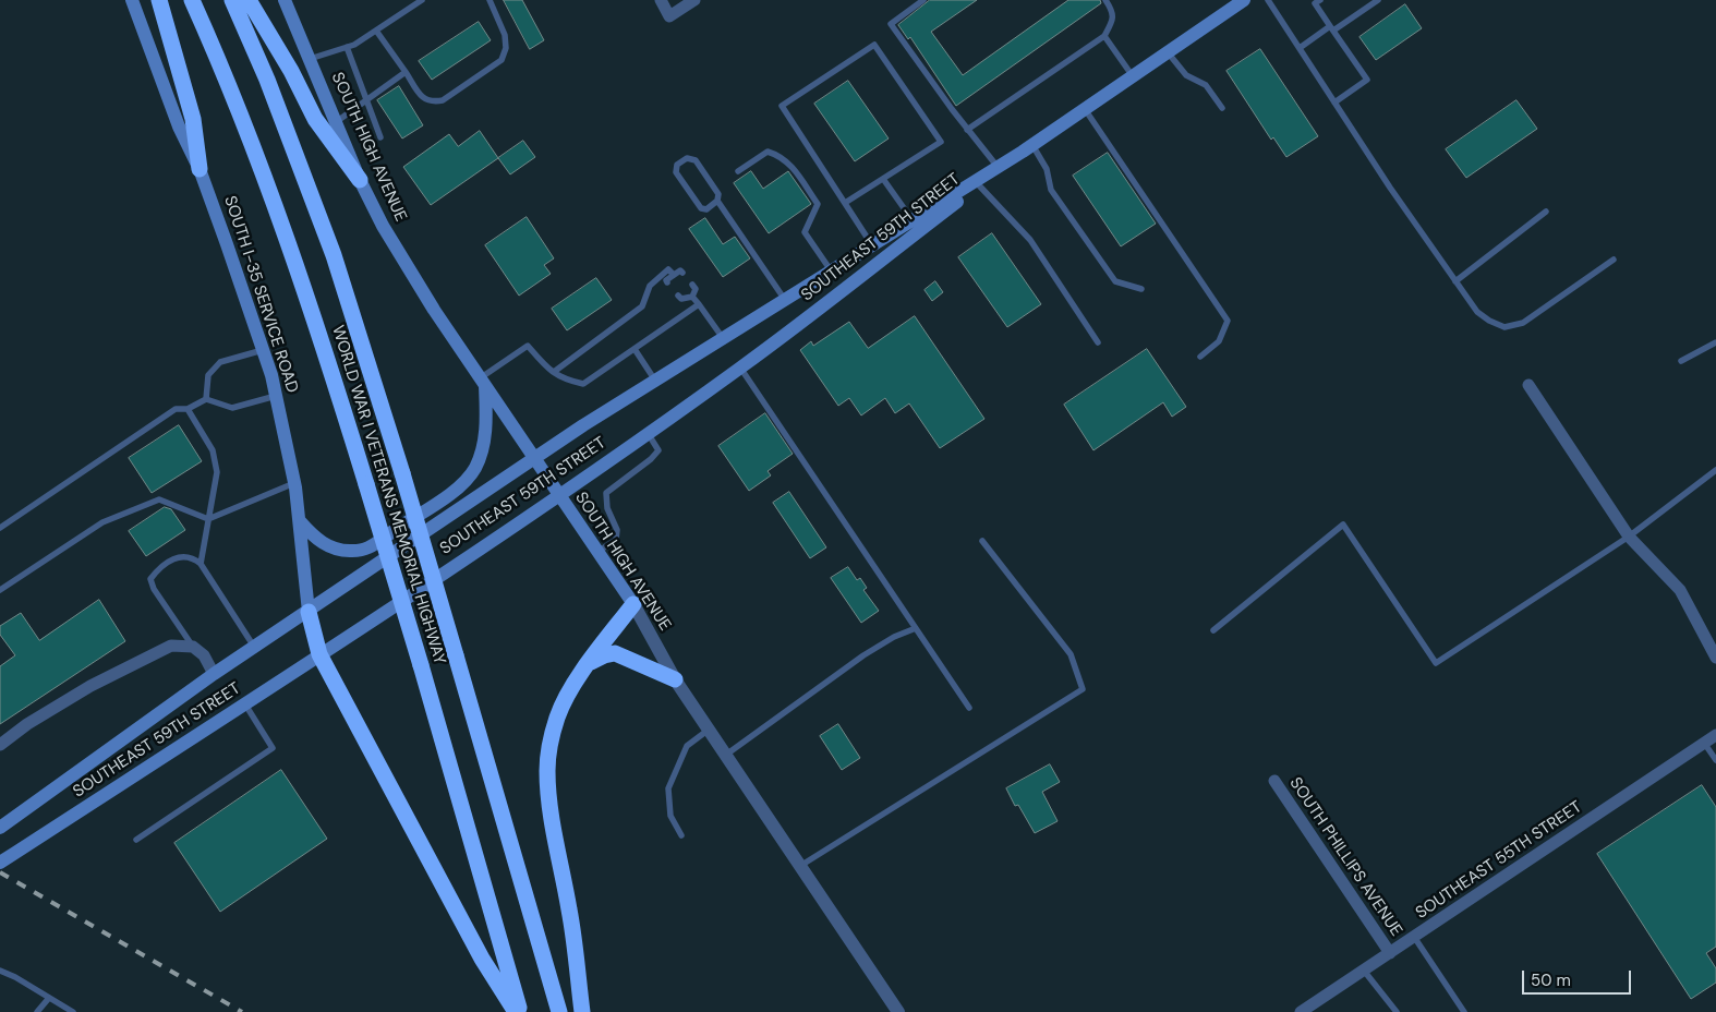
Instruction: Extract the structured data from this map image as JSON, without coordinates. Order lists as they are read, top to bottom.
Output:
{
  "streets": {
    "highway": ["WORLD WAR I VETERANS MEMORIAL HIGHWAY"],
    "main road": ["SOUTH HIGH AVENUE", "SOUTHEAST 59TH STREET", "SOUTH I-35 SERVICE ROAD"],
    "street": ["SOUTH PHILLIPS AVENUE", "SOUTHEAST 55TH STREET"]
  },
  "crossings": [
    ["SOUTH HIGH AVENUE", "SOUTHEAST 59TH STREET"],
    ["SOUTHEAST 59TH STREET", "SOUTH I-35 SERVICE ROAD"],
    ["SOUTH PHILLIPS AVENUE", "SOUTHEAST 55TH STREET"]
  ],
  "scale_bar": "50 m"
}
